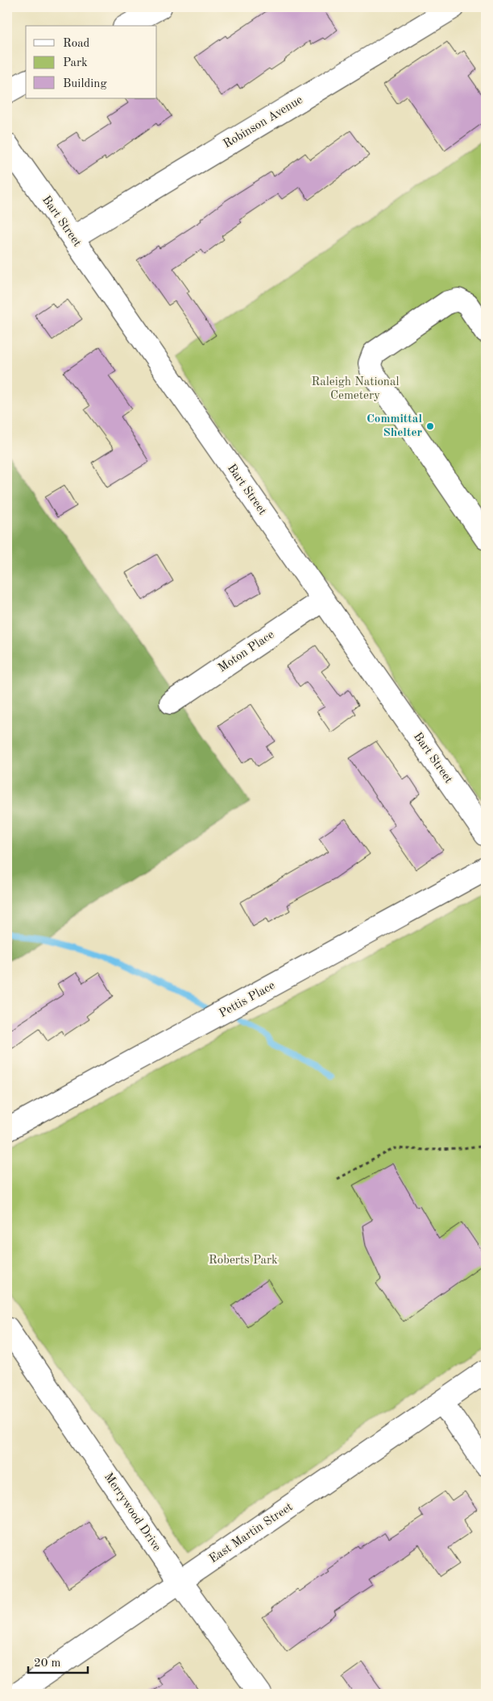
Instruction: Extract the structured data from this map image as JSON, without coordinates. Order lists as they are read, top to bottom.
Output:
{
  "streets": {
    "street": [
      "Robinson Avenue",
      "Bart Street",
      "Moton Place",
      "Pettis Place",
      "Merrywood Drive",
      "East Martin Street"
    ]
  },
  "crossings": [
    ["Robinson Avenue", "Bart Street"],
    ["Bart Street", "Moton Place"],
    ["Merrywood Drive", "East Martin Street"]
  ],
  "parks": ["Raleigh National Cemetery", "Roberts Park"],
  "places": ["Committal Shelter"],
  "legend": ["Road", "Park", "Building"],
  "scale_bar": "20 m"
}
